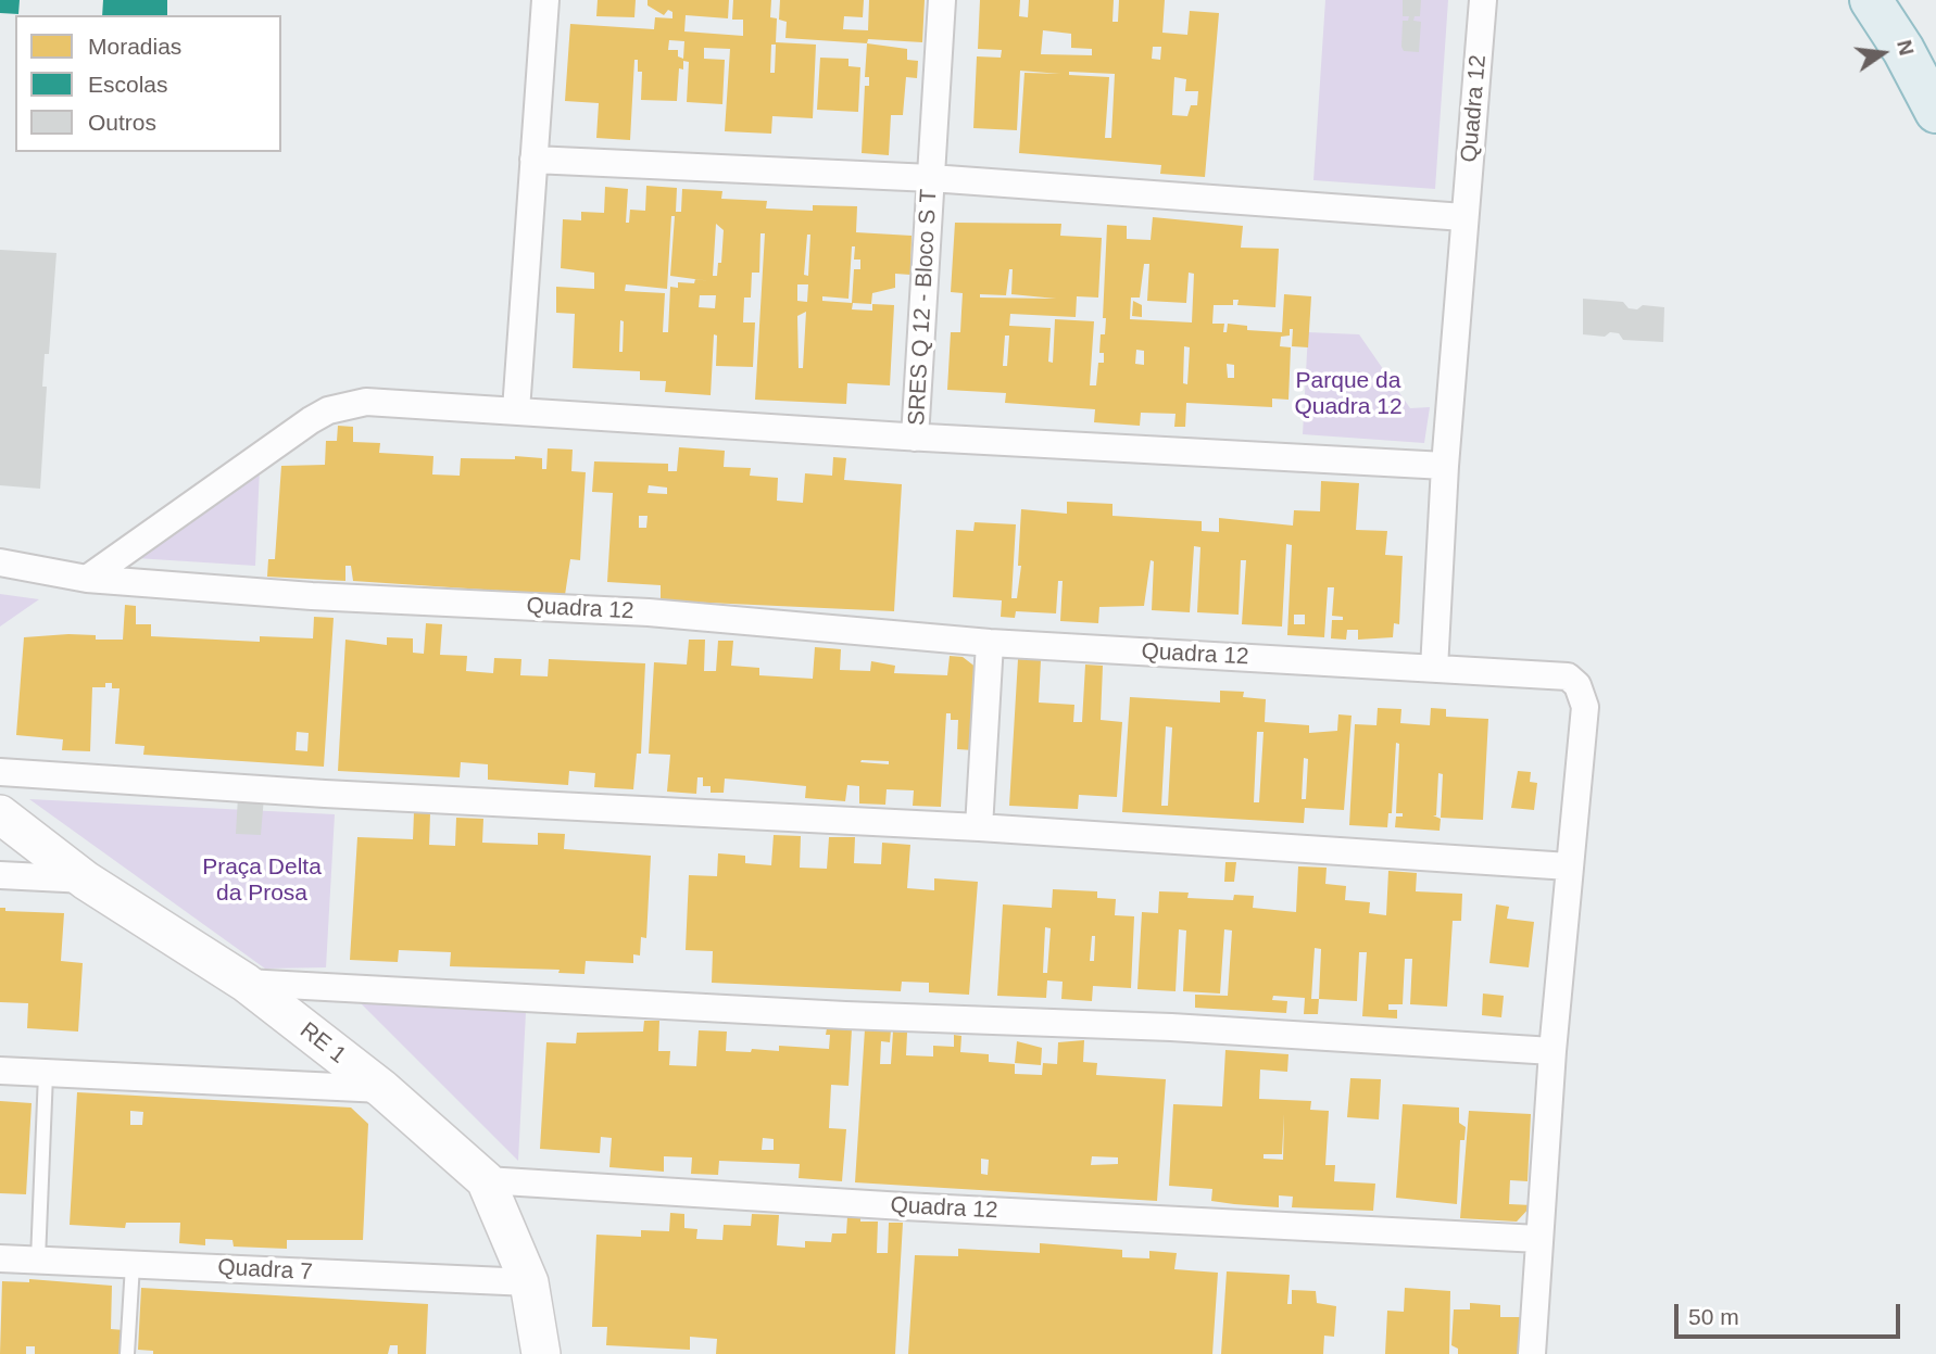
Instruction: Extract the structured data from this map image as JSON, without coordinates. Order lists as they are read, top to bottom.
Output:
{
  "streets": {
    "street": [
      "Quadra 12",
      "SRES Q 12 - Bloco S T",
      "RE 1",
      "Quadra 7"
    ]
  },
  "crossings": [
    ["Quadra 12", "RE 1"],
    ["RE 1", "Quadra 7"]
  ],
  "parks": ["Parque da Quadra 12", "Praça Delta da Prosa"],
  "legend": ["Moradias", "Escolas", "Outros"],
  "scale_bar": "50 m",
  "north": "right"
}
